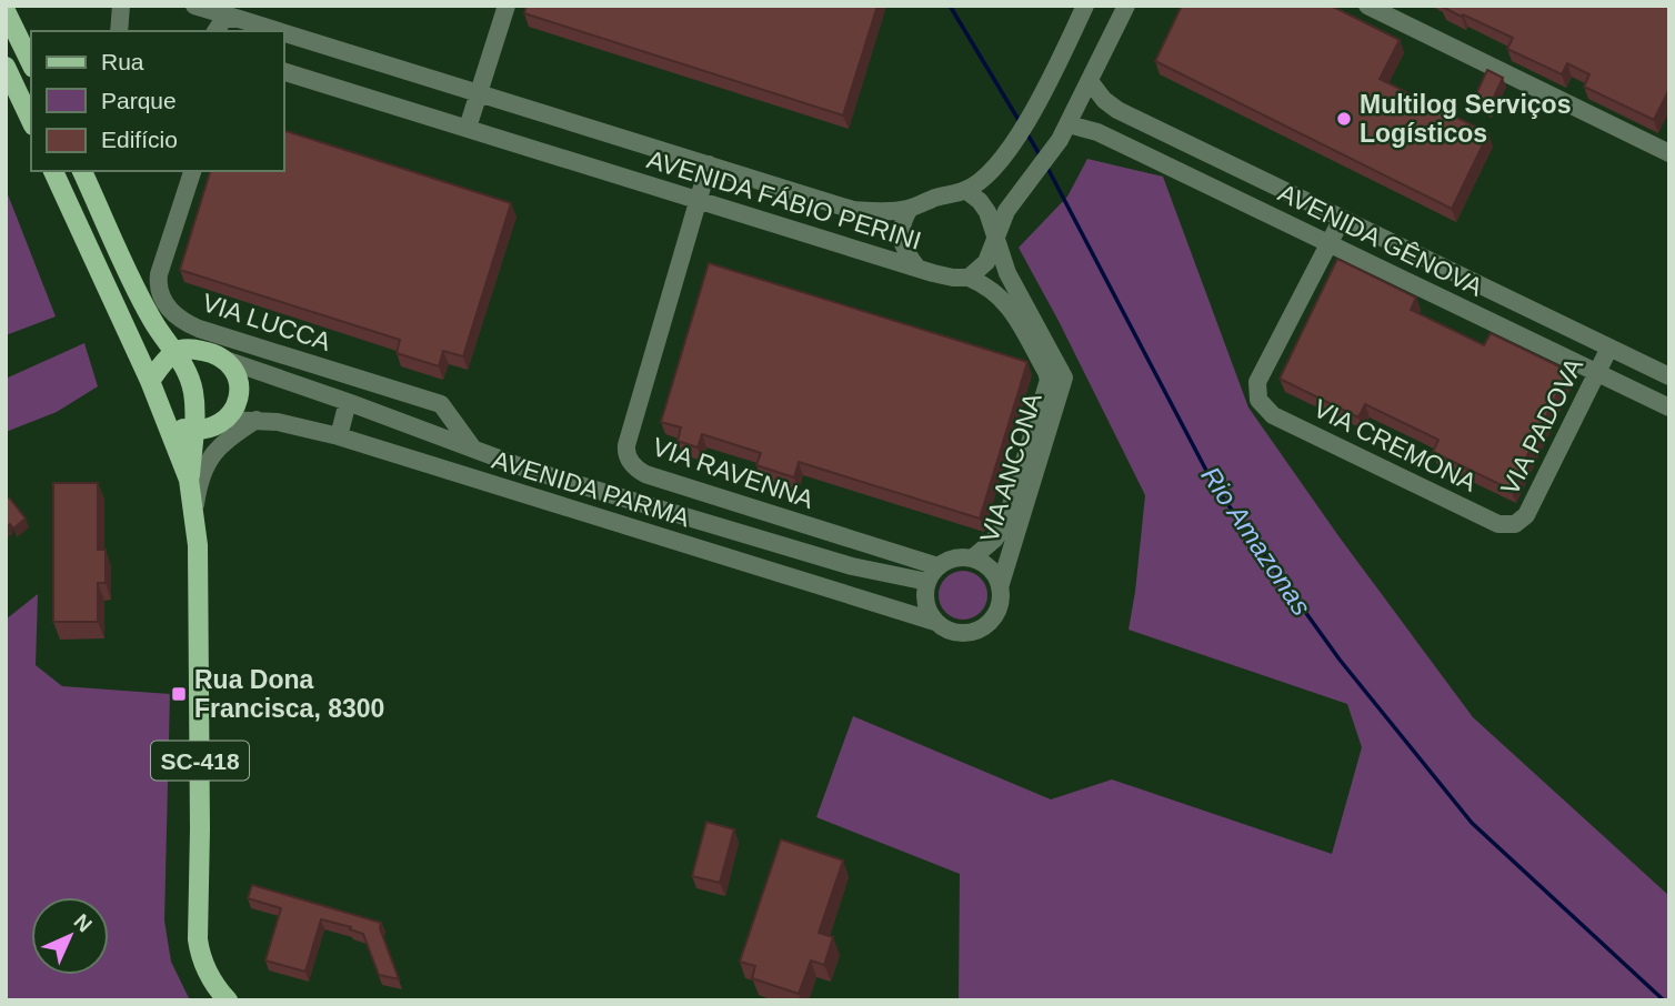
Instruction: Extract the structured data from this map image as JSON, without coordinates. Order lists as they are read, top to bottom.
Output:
{
  "streets": {
    "main road": ["SC-418"],
    "street": [
      "AVENIDA FÁBIO PERINI",
      "AVENIDA GÊNOVA",
      "VIA LUCCA",
      "VIA PADOVA",
      "VIA CREMONA",
      "VIA ANCONA",
      "VIA RAVENNA",
      "AVENIDA PARMA"
    ]
  },
  "crossings": [
    ["AVENIDA FÁBIO PERINI", "VIA ANCONA"],
    ["AVENIDA FÁBIO PERINI", "VIA RAVENNA"],
    ["AVENIDA GÊNOVA", "VIA PADOVA"],
    ["AVENIDA GÊNOVA", "VIA CREMONA"],
    ["VIA LUCCA", "AVENIDA PARMA"],
    ["VIA PADOVA", "VIA CREMONA"],
    ["VIA ANCONA", "VIA RAVENNA"],
    ["VIA ANCONA", "AVENIDA PARMA"],
    ["VIA RAVENNA", "AVENIDA PARMA"]
  ],
  "water": ["Rio Amazonas"],
  "places": {
    "other": ["Multilog Serviços Logísticos"],
    "transit": ["Rua Dona Francisca, 8300"]
  },
  "legend": ["Rua", "Parque", "Edifício"],
  "north": "top right"
}
